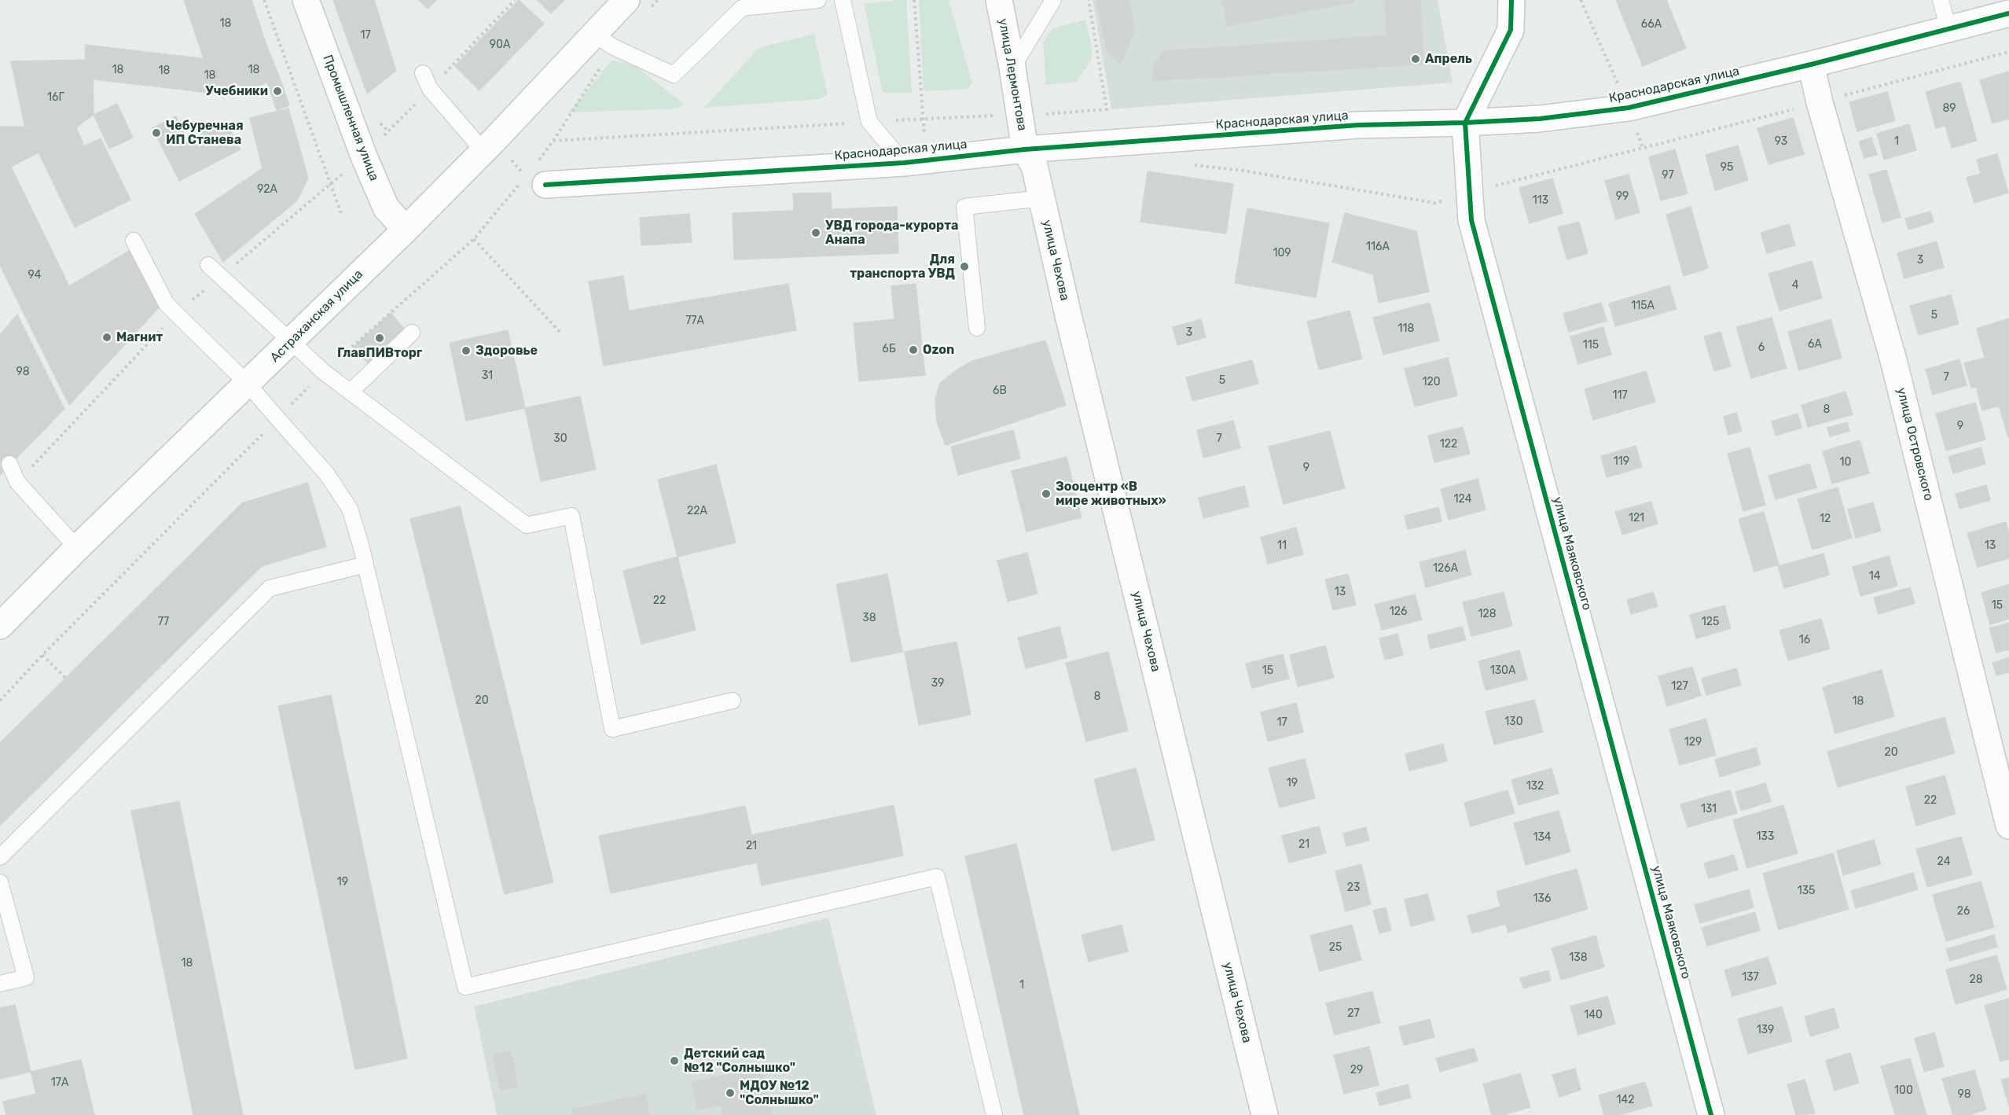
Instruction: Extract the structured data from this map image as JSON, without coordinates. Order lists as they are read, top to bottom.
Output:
{
  "streets": {
    "street": [
      "улица Лермонтова",
      "Краснодарская улица",
      "Промышленная улица",
      "улица Чехова",
      "Астраханская улица",
      "улица Островского",
      "улица Маяковского"
    ]
  },
  "crossings": [
    ["улица Лермонтова", "Краснодарская улица"],
    ["улица Лермонтова", "улица Чехова"],
    ["Краснодарская улица", "улица Чехова"],
    ["Краснодарская улица", "улица Островского"],
    ["Краснодарская улица", "улица Маяковского"],
    ["Промышленная улица", "Астраханская улица"]
  ],
  "places": [
    "Апрель",
    "Учебники",
    "Чебуречная ИП Станева",
    "УВД города-курорта Анапа",
    "Для транспорта УВД",
    "Магнит",
    "ГлавПИВторг",
    "Ozon",
    "Здоровье",
    "Зооцентр «В мире животных»",
    "Детский сад №12 \"Солнышко\"",
    "МДОУ №12 \"Солнышко\""
  ],
  "house_numbers": [
    "18",
    "66А",
    "17",
    "90А",
    "18",
    "18",
    "18",
    "18",
    "16Г",
    "89",
    "93",
    "1",
    "95",
    "97",
    "92А",
    "99",
    "113",
    "116А",
    "109",
    "3",
    "94",
    "4",
    "115А",
    "5",
    "77А",
    "118",
    "3",
    "6А",
    "115",
    "6",
    "6Б",
    "98",
    "31",
    "7",
    "5",
    "120",
    "6В",
    "117",
    "8",
    "9",
    "30",
    "7",
    "122",
    "119",
    "10",
    "9",
    "124",
    "22А",
    "121",
    "12",
    "11",
    "13",
    "126А",
    "14",
    "13",
    "22",
    "15",
    "126",
    "128",
    "38",
    "77",
    "125",
    "16",
    "15",
    "130А",
    "39",
    "127",
    "8",
    "20",
    "18",
    "130",
    "17",
    "129",
    "20",
    "19",
    "132",
    "22",
    "131",
    "133",
    "134",
    "21",
    "21",
    "24",
    "19",
    "23",
    "135",
    "136",
    "26",
    "25",
    "138",
    "18",
    "137",
    "28",
    "1",
    "27",
    "140",
    "139",
    "29",
    "17А",
    "100",
    "98",
    "142"
  ]
}
